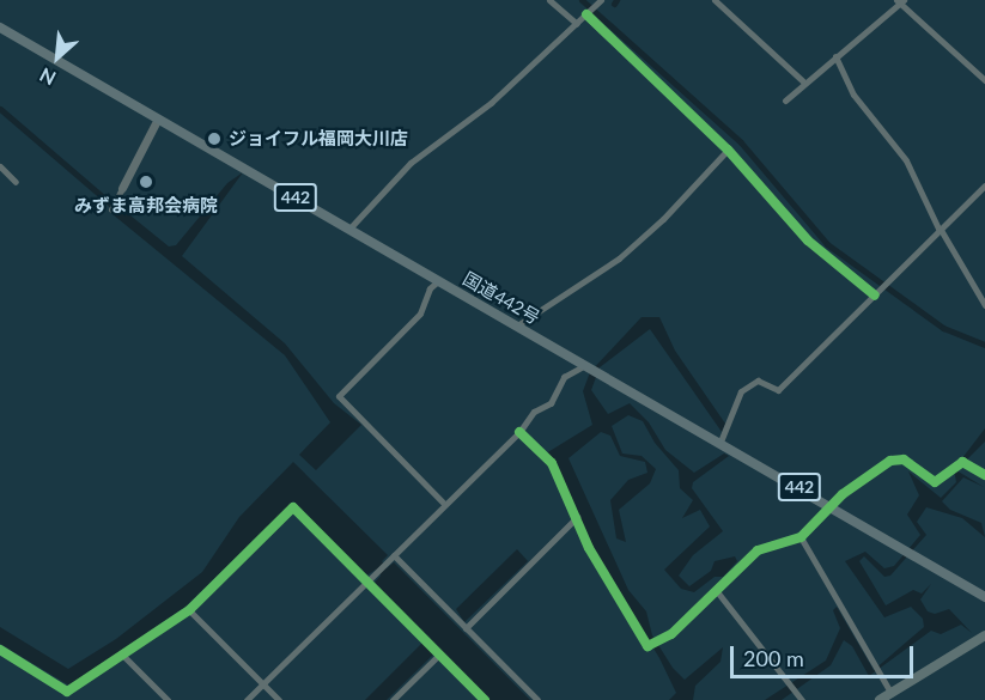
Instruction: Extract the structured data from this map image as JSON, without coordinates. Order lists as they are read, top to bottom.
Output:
{
  "streets": {
    "highway": ["442", "国道442号"]
  },
  "places": ["ジョイフル福岡大川店", "みずま高邦会病院"],
  "scale_bar": "200 m",
  "north": "bottom left"
}
